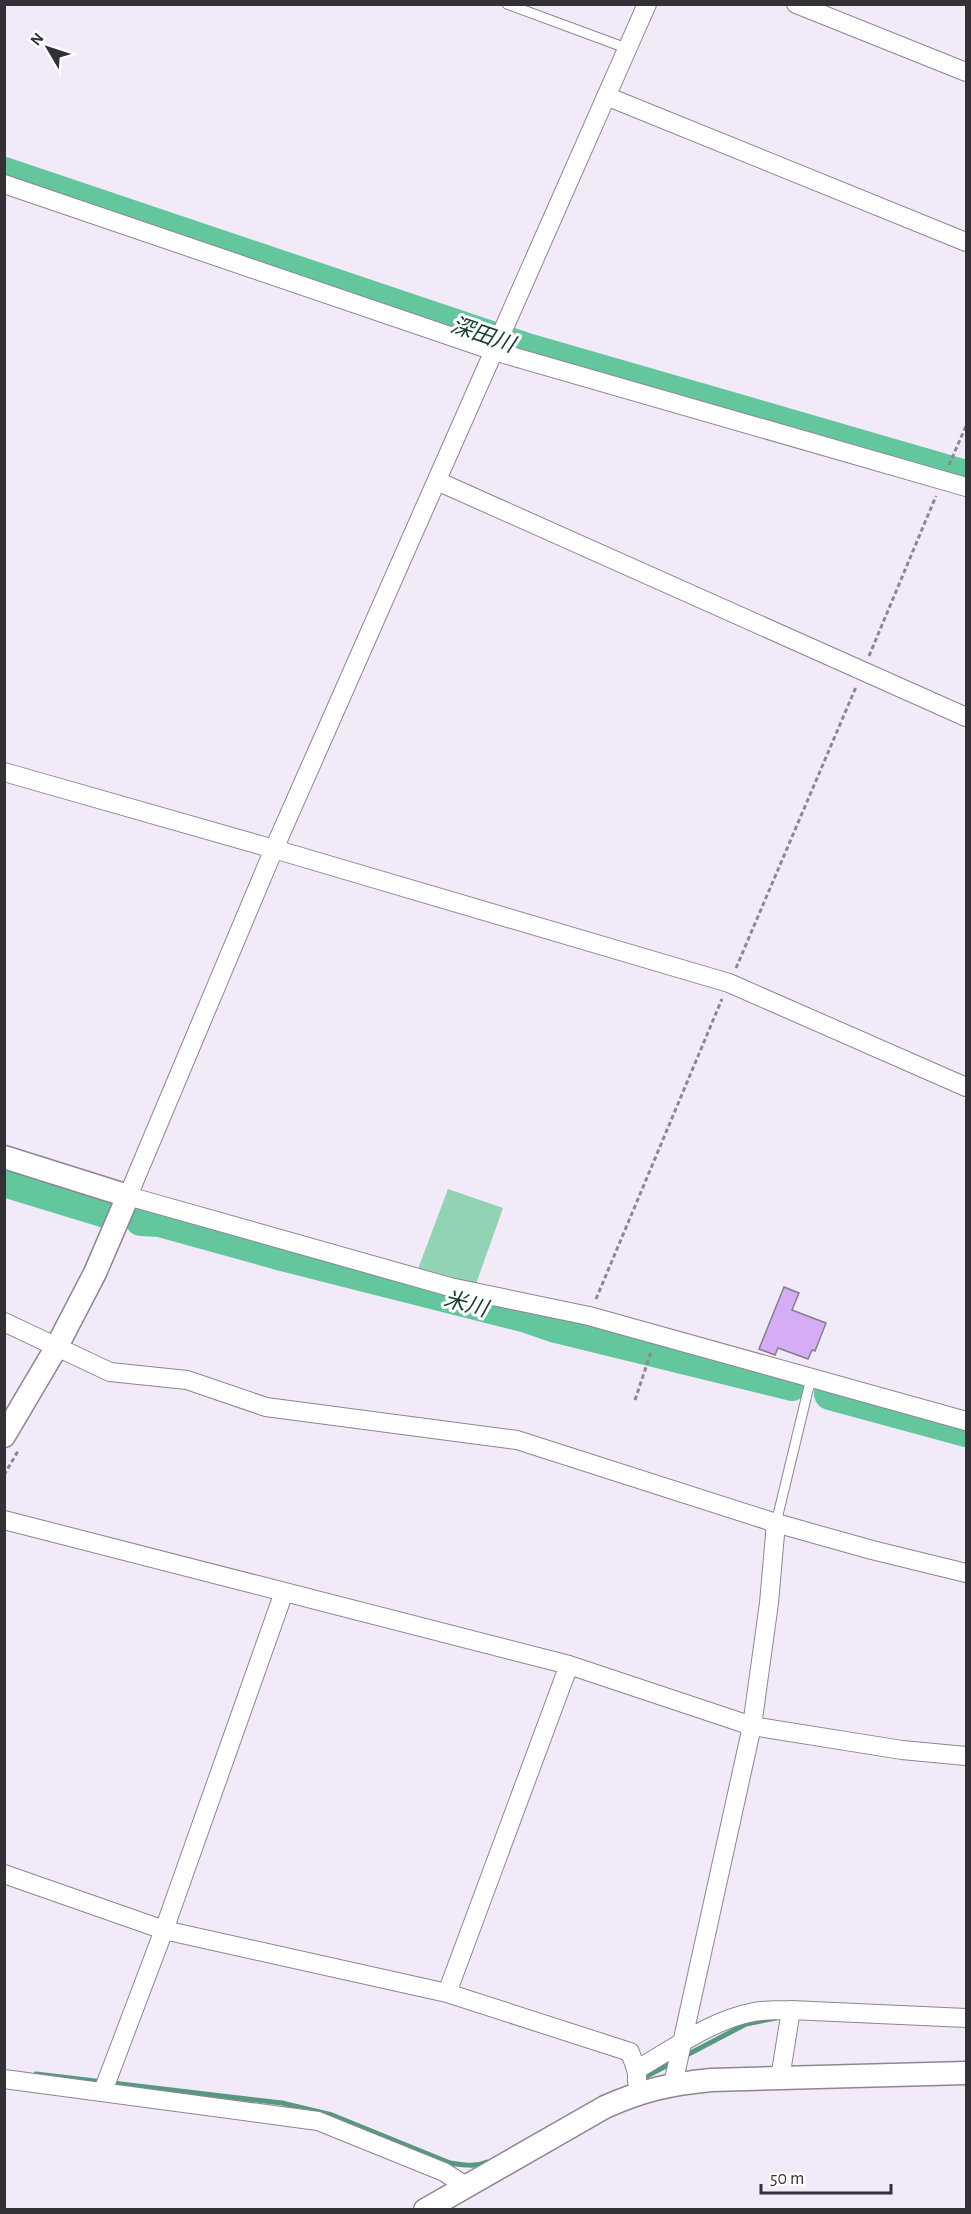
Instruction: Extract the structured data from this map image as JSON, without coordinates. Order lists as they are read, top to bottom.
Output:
{
  "water": ["深田川", "米川"],
  "scale_bar": "50 m",
  "north": "top left"
}
